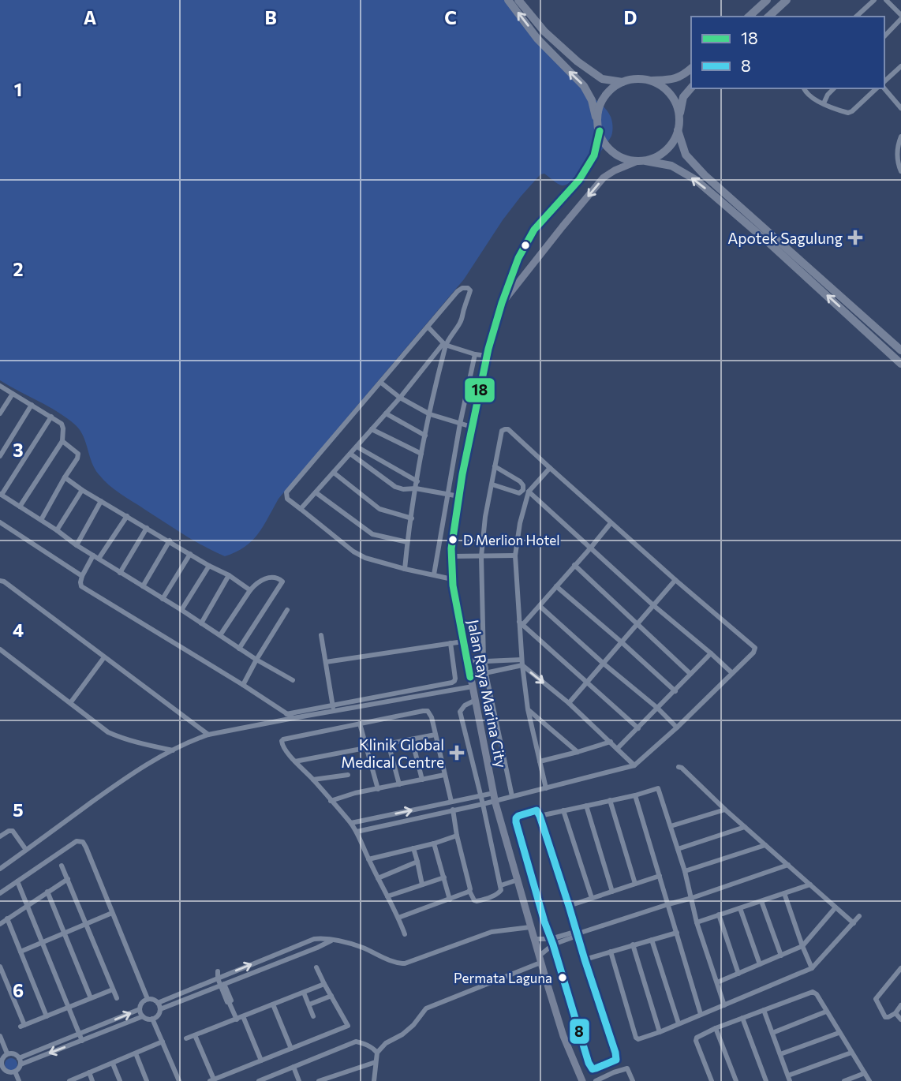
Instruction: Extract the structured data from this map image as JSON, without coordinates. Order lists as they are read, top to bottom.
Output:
{
  "streets": {
    "main road": ["Jalan Raya Marina City"]
  },
  "places": {
    "health": ["Apotek Sagulung", "Klinik Global Medical Centre"],
    "other": ["D Merlion Hotel", "Permata Laguna"]
  },
  "lines": ["transit line 18", "transit line 8"],
  "legend": ["18", "8"],
  "grid": {
    "columns": [
      "A",
      "B",
      "C",
      "D"
    ],
    "rows": [
      "1",
      "2",
      "3",
      "4",
      "5",
      "6"
    ]
  }
}
